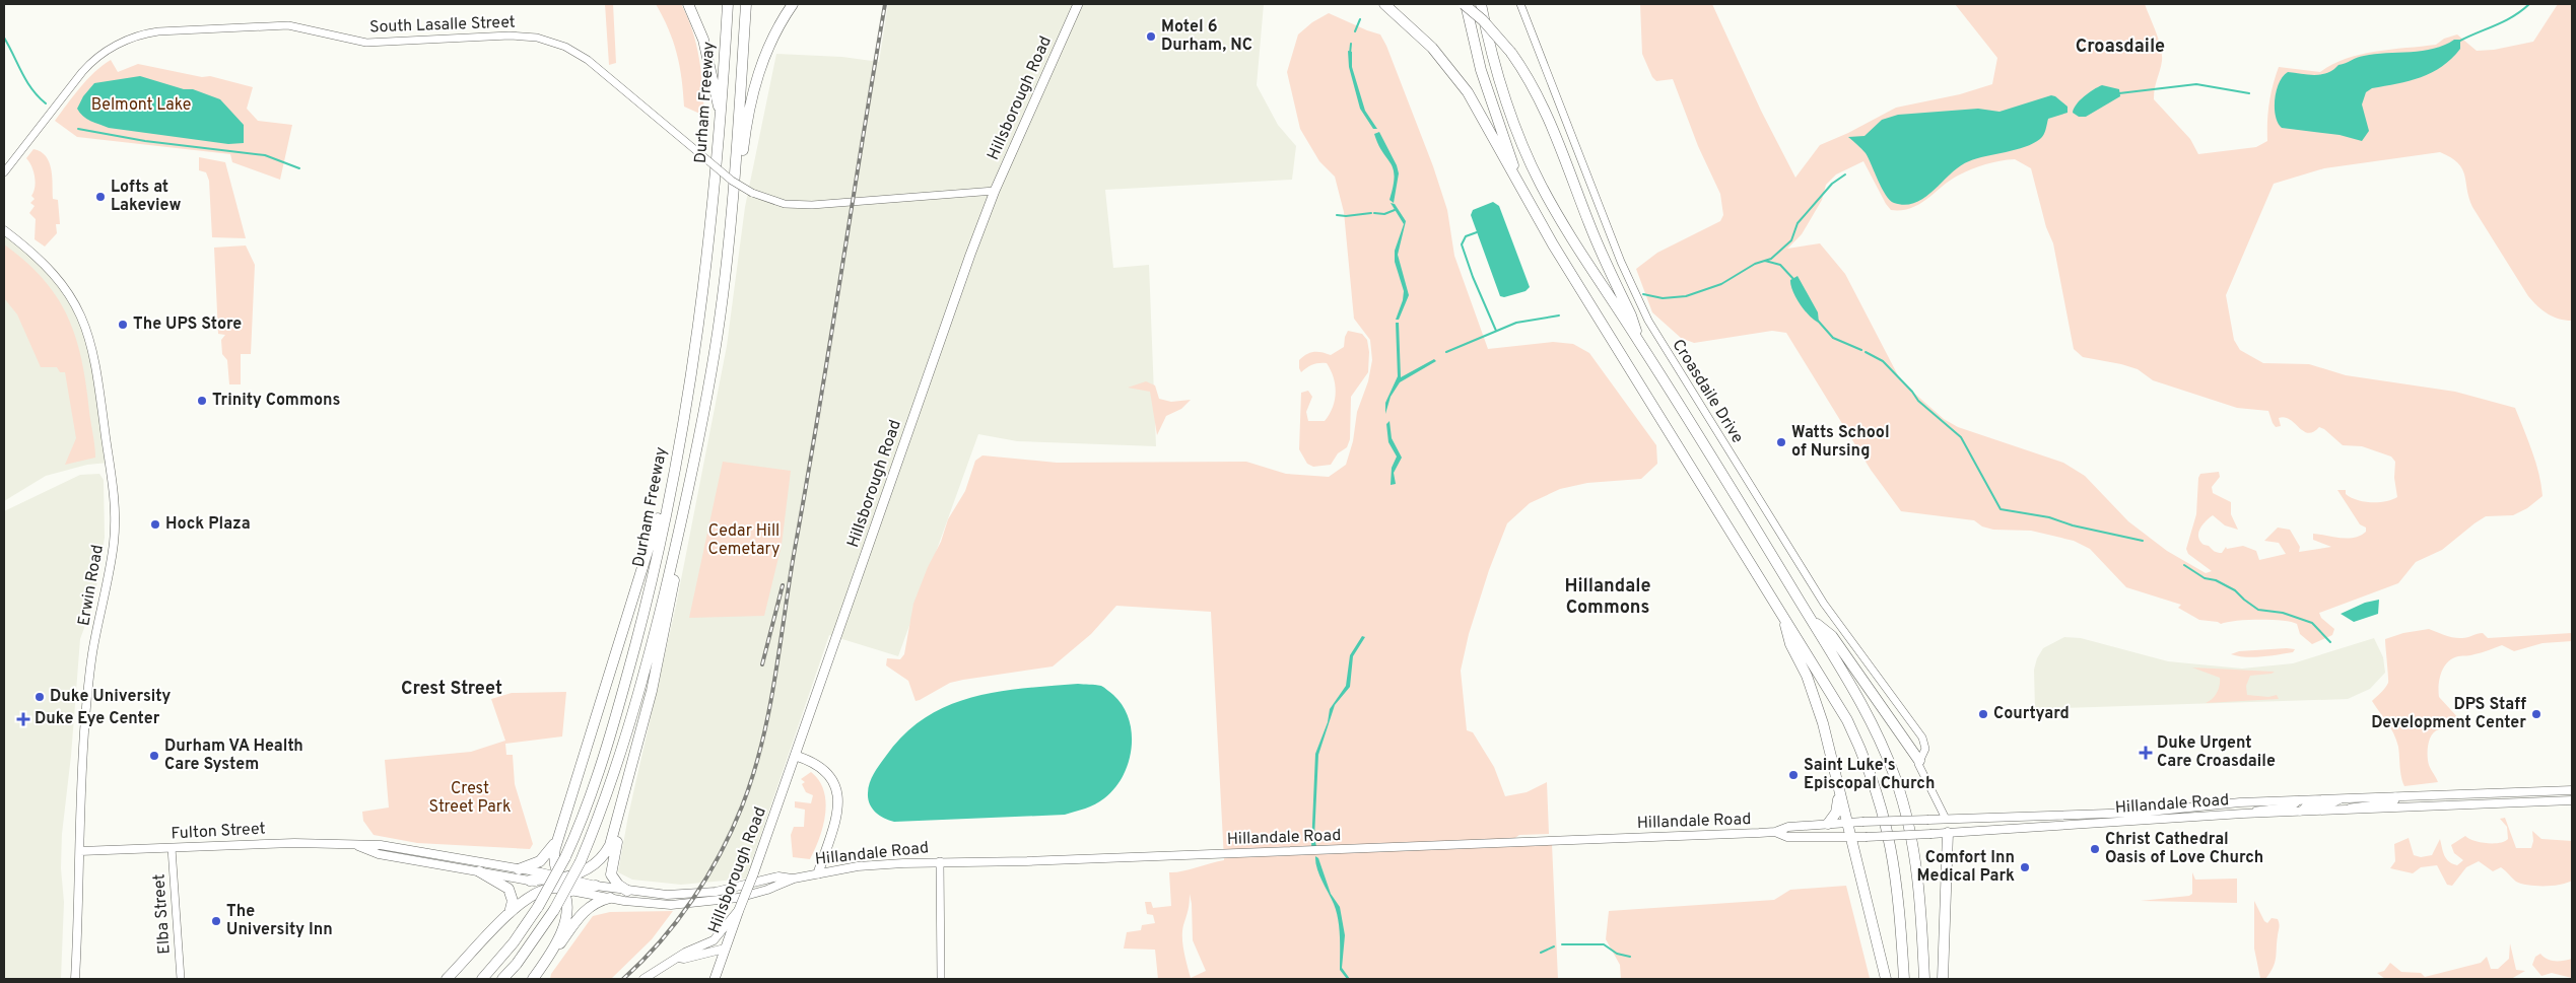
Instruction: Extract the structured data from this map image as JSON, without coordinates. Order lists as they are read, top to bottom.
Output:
{
  "streets": {
    "highway": ["Durham Freeway"],
    "main road": [
      "Hillsborough Road",
      "Erwin Road",
      "Hillandale Road",
      "Fulton Street"
    ],
    "street": ["South Lasalle Street", "Croasdaile Drive", "Elba Street"]
  },
  "crossings": [
    ["South Lasalle Street", "Hillsborough Road"],
    ["Erwin Road", "Fulton Street"],
    ["Hillandale Road", "Fulton Street"],
    ["Fulton Street", "Elba Street"]
  ],
  "districts": ["Croasdaile", "Hillandale Commons", "Crest Street"],
  "parks": ["Belmont Lake", "Cedar Hill Cemetary", "Crest Street Park"],
  "places": {
    "other": [
      "Motel 6 Durham, NC",
      "Lofts at Lakeview",
      "The UPS Store",
      "Trinity Commons",
      "Watts School of Nursing",
      "Hock Plaza",
      "Duke University",
      "Courtyard",
      "DPS Staff Development Center",
      "Durham VA Health Care System",
      "Saint Luke's Episcopal Church",
      "Christ Cathedral Oasis of Love Church",
      "Comfort Inn Medical Park",
      "The University Inn"
    ],
    "health": ["Duke Eye Center", "Duke Urgent Care Croasdaile"]
  }
}
